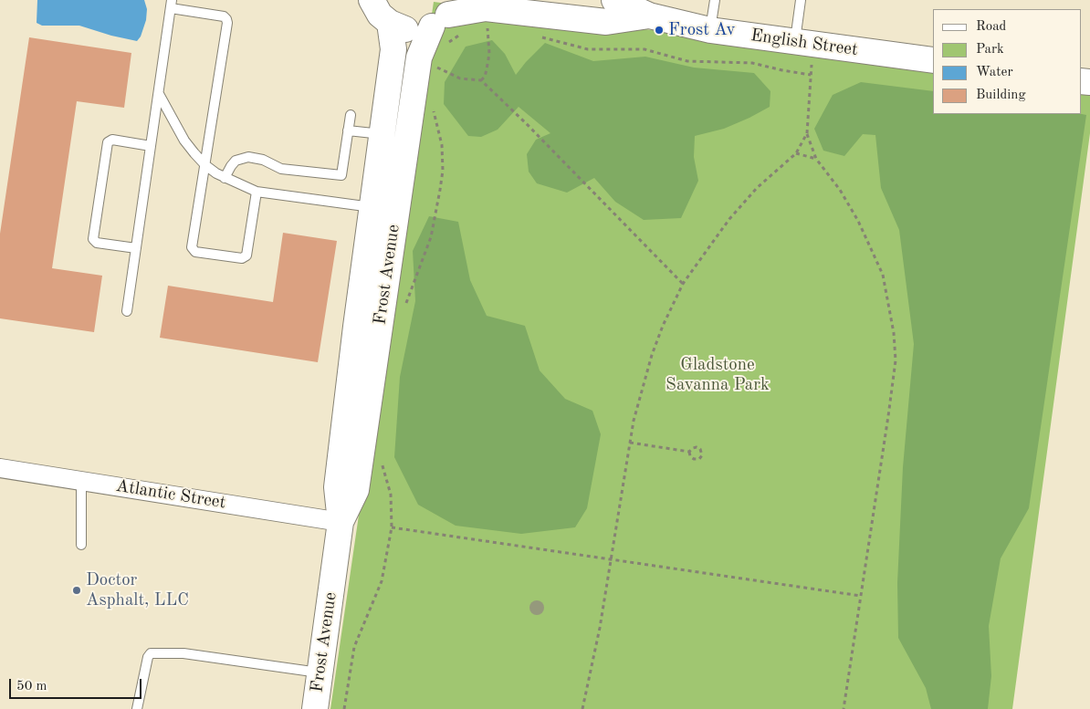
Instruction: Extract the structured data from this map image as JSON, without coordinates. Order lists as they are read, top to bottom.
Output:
{
  "streets": {
    "street": ["English Street", "Frost Avenue", "Atlantic Street"]
  },
  "crossings": [
    ["English Street", "Frost Avenue"],
    ["Frost Avenue", "Atlantic Street"]
  ],
  "parks": ["Gladstone Savanna Park"],
  "places": ["Frost Av", "Doctor Asphalt, LLC"],
  "legend": [
    "Road",
    "Park",
    "Water",
    "Building"
  ],
  "scale_bar": "50 m"
}
